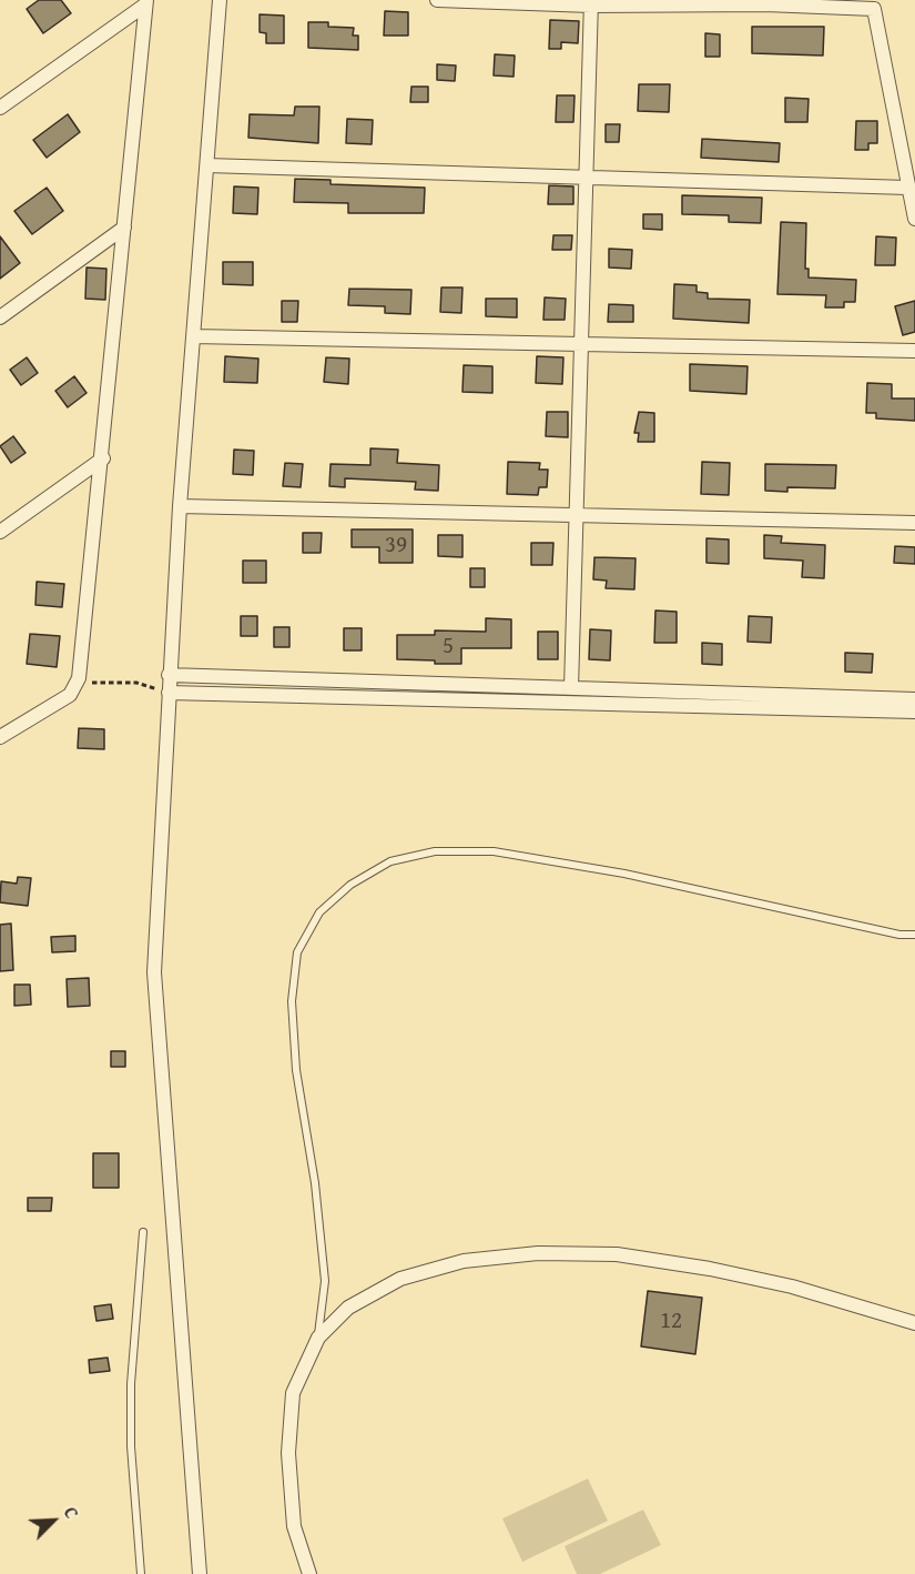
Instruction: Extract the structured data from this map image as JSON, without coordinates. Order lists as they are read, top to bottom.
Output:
{
  "house_numbers": ["39", "5", "12"],
  "north": "top right"
}
